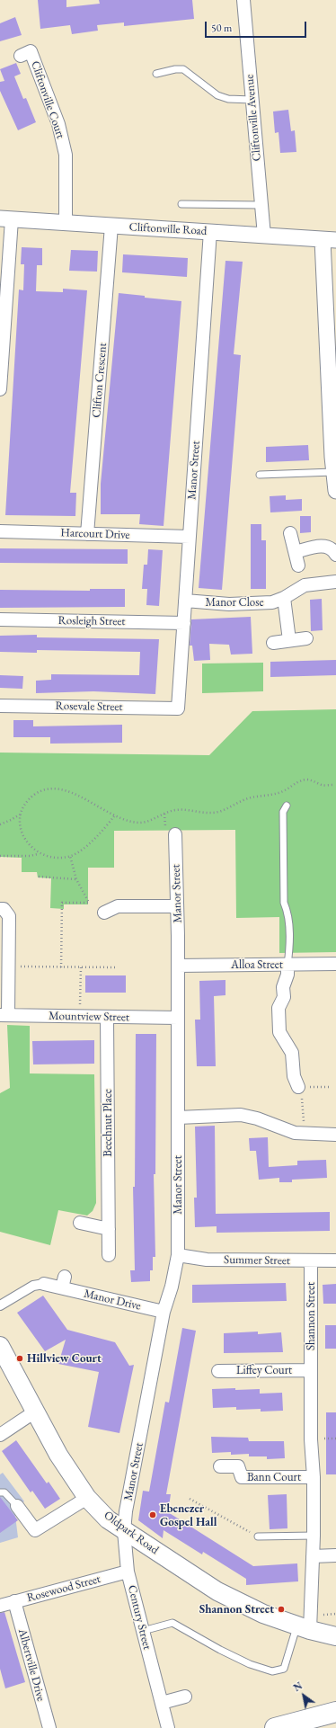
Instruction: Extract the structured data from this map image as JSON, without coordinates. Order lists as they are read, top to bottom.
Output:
{
  "streets": {
    "main road": ["Oldpark Road"],
    "street": [
      "Cliftonville Court",
      "Cliftonville Avenue",
      "Cliftonville Road",
      "Clifton Crescent",
      "Manor Street",
      "Harcourt Drive",
      "Manor Close",
      "Rosleigh Street",
      "Rosevale Street",
      "Alloa Street",
      "Mountview Street",
      "Beechnut Place",
      "Summer Street",
      "Manor Drive",
      "Shannon Street",
      "Liffey Court",
      "Bann Court",
      "Rosewood Street",
      "Century Street",
      "Albertville Drive"
    ]
  },
  "crossings": [
    ["Cliftonville Court", "Cliftonville Road"],
    ["Cliftonville Avenue", "Cliftonville Road"],
    ["Cliftonville Road", "Clifton Crescent"],
    ["Cliftonville Road", "Manor Street"],
    ["Clifton Crescent", "Harcourt Drive"],
    ["Manor Street", "Harcourt Drive"],
    ["Manor Street", "Manor Close"],
    ["Manor Street", "Rosleigh Street"],
    ["Manor Street", "Rosevale Street"],
    ["Manor Street", "Alloa Street"],
    ["Manor Street", "Mountview Street"],
    ["Manor Street", "Summer Street"],
    ["Manor Street", "Manor Drive"],
    ["Manor Street", "Oldpark Road"],
    ["Manor Street", "Century Street"],
    ["Mountview Street", "Beechnut Place"],
    ["Summer Street", "Shannon Street"],
    ["Shannon Street", "Liffey Court"],
    ["Shannon Street", "Bann Court"],
    ["Shannon Street", "Oldpark Road"],
    ["Oldpark Road", "Century Street"],
    ["Rosewood Street", "Century Street"],
    ["Rosewood Street", "Albertville Drive"]
  ],
  "places": ["Hillview Court", "Ebenezer Gospel Hall", "Shannon Street"],
  "scale_bar": "50 m",
  "north": "top left"
}
